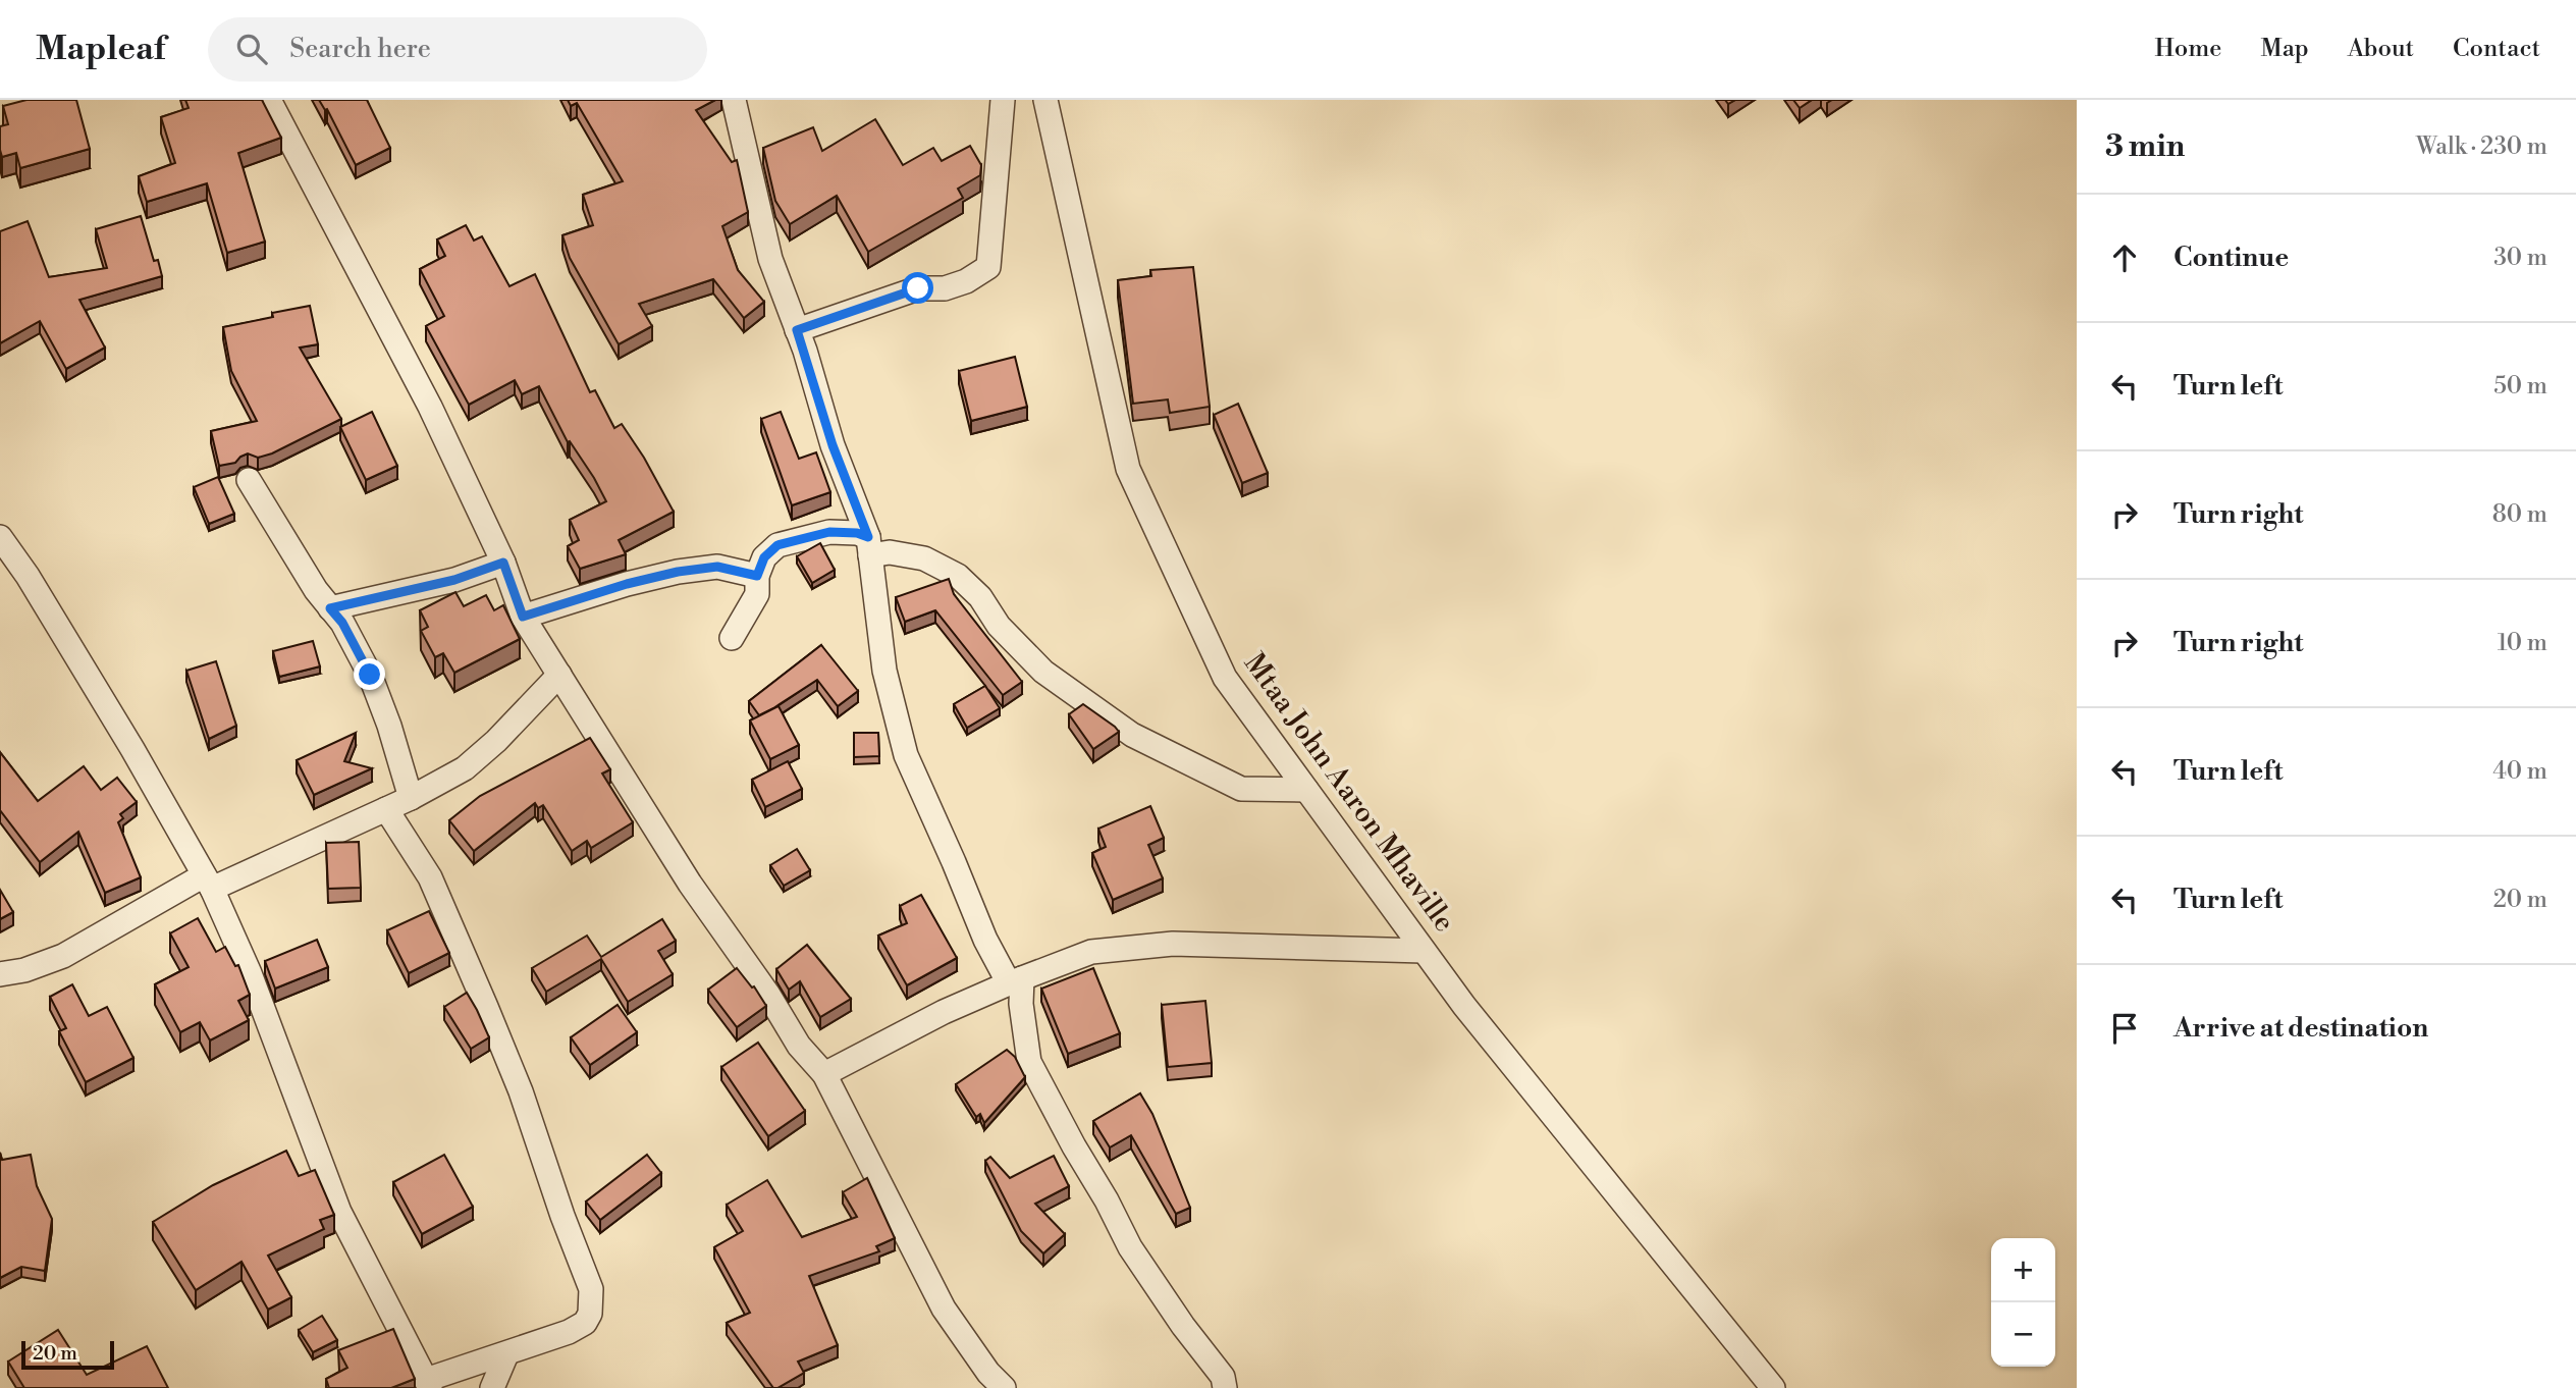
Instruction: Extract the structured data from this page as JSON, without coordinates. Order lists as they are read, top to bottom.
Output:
{
  "streets": {
    "street": ["Mtaa John Aaron Mhaville"]
  },
  "scale_bar": "20 m",
  "page": {
    "header": "Mapleaf",
    "search": "Search here",
    "nav": [
      "Home",
      "Map",
      "About",
      "Contact"
    ],
    "heading": ["3 min", "Walk · 230 m"],
    "list": [
      ["Continue", "30 m"],
      ["Turn left", "50 m"],
      ["Turn right", "80 m"],
      ["Turn right", "10 m"],
      ["Turn left", "40 m"],
      ["Turn left", "20 m"],
      "Arrive at destination"
    ],
    "map_buttons": ["+", "−"],
    "scale": "20 m"
  }
}
